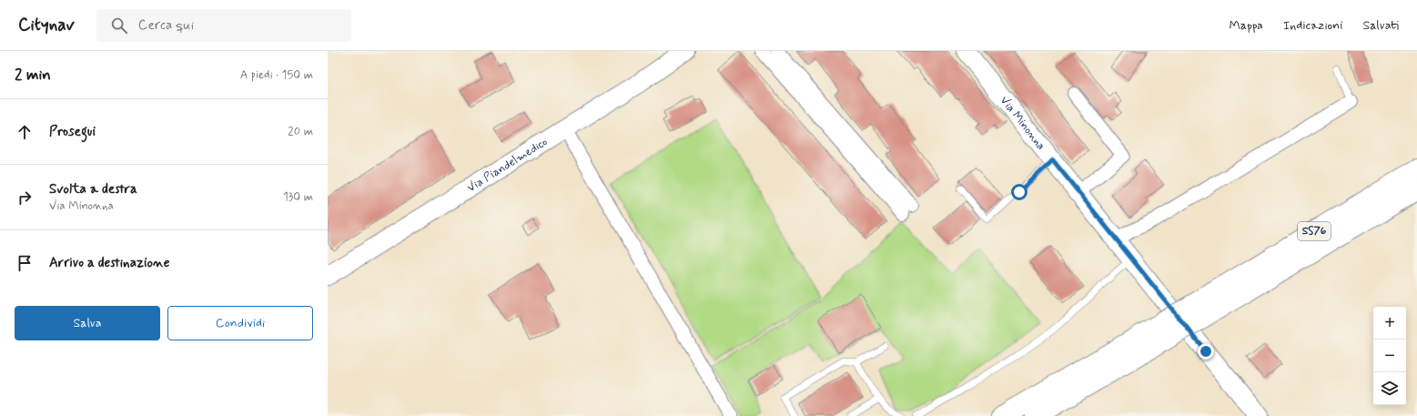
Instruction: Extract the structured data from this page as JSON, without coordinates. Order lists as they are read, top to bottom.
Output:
{
  "streets": {
    "highway": ["SS76"],
    "main road": ["Via Minonna", "Via Piandelmedico"]
  },
  "page": {
    "header": "Citynav",
    "search": "Cerca qui",
    "nav": ["Mappa", "Indicazioni", "Salvati"],
    "heading": ["2 min", "A piedi · 150 m"],
    "list": [
      ["Prosegui", "20 m"],
      ["Svolta a destra", "Via Minonna", "130 m"],
      "Arrivo a destinazione"
    ],
    "buttons": ["Salva", "Condividi"],
    "map_buttons": ["+", "−"]
  }
}
